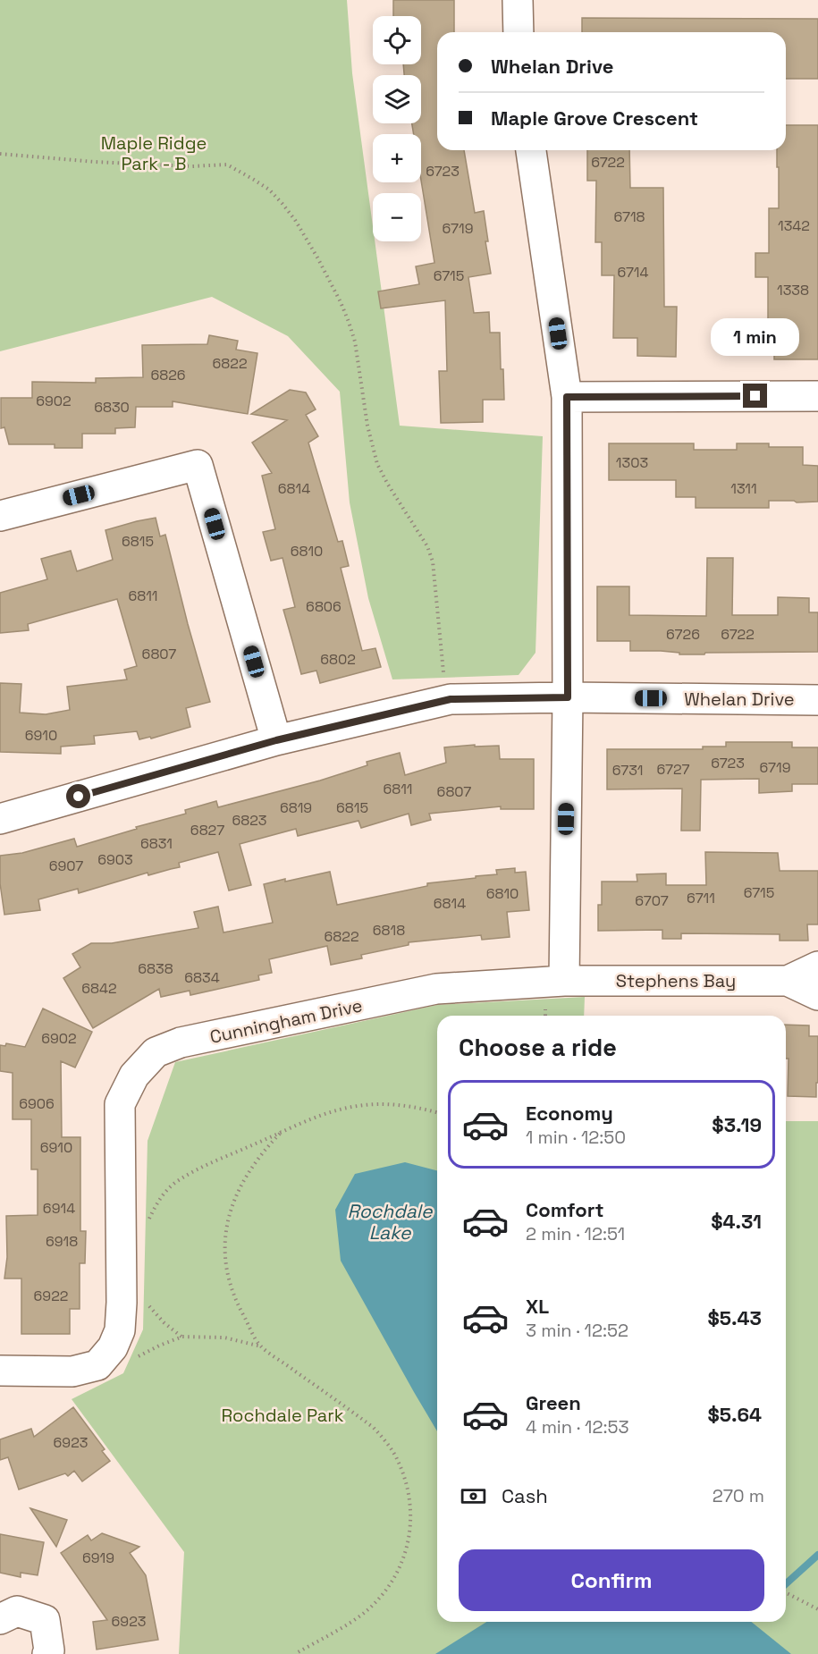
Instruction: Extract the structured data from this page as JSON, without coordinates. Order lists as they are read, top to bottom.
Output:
{
  "streets": {
    "street": ["Whelan Drive", "Stephens Bay", "Cunningham Drive"]
  },
  "crossings": [
    ["Stephens Bay", "Cunningham Drive"]
  ],
  "water": ["Rochdale Lake"],
  "parks": ["Maple Ridge Park - B", "Rochdale Park"],
  "house_numbers": [
    "6722",
    "6723",
    "6718",
    "1342",
    "6719",
    "6714",
    "6715",
    "1338",
    "6822",
    "6826",
    "6902",
    "6830",
    "1303",
    "6814",
    "1311",
    "6815",
    "6810",
    "6811",
    "6806",
    "6726",
    "6722",
    "6807",
    "6802",
    "6910",
    "6723",
    "6719",
    "6727",
    "6731",
    "6811",
    "6807",
    "6819",
    "6815",
    "6823",
    "6827",
    "6831",
    "6903",
    "6907",
    "6715",
    "6810",
    "6711",
    "6707",
    "6814",
    "6818",
    "6822",
    "6838",
    "6834",
    "6842",
    "6902",
    "6906",
    "6910",
    "6914",
    "6918",
    "6922",
    "6923",
    "6919",
    "6923"
  ],
  "page": {
    "map_buttons": ["+", "−"],
    "banner": ["Whelan Drive", "Maple Grove Crescent"],
    "bubble": "1 min",
    "heading": "Choose a ride",
    "list": [
      {
        "name": "Economy",
        "note": "1 min · 12:50",
        "value": "$3.19"
      },
      {
        "name": "Comfort",
        "note": "2 min · 12:51",
        "value": "$4.31"
      },
      {
        "name": "XL",
        "note": "3 min · 12:52",
        "value": "$5.43"
      },
      {
        "name": "Green",
        "note": "4 min · 12:53",
        "value": "$5.64"
      }
    ],
    "pay": ["Cash", "270 m"],
    "buttons": "Confirm"
  }
}
